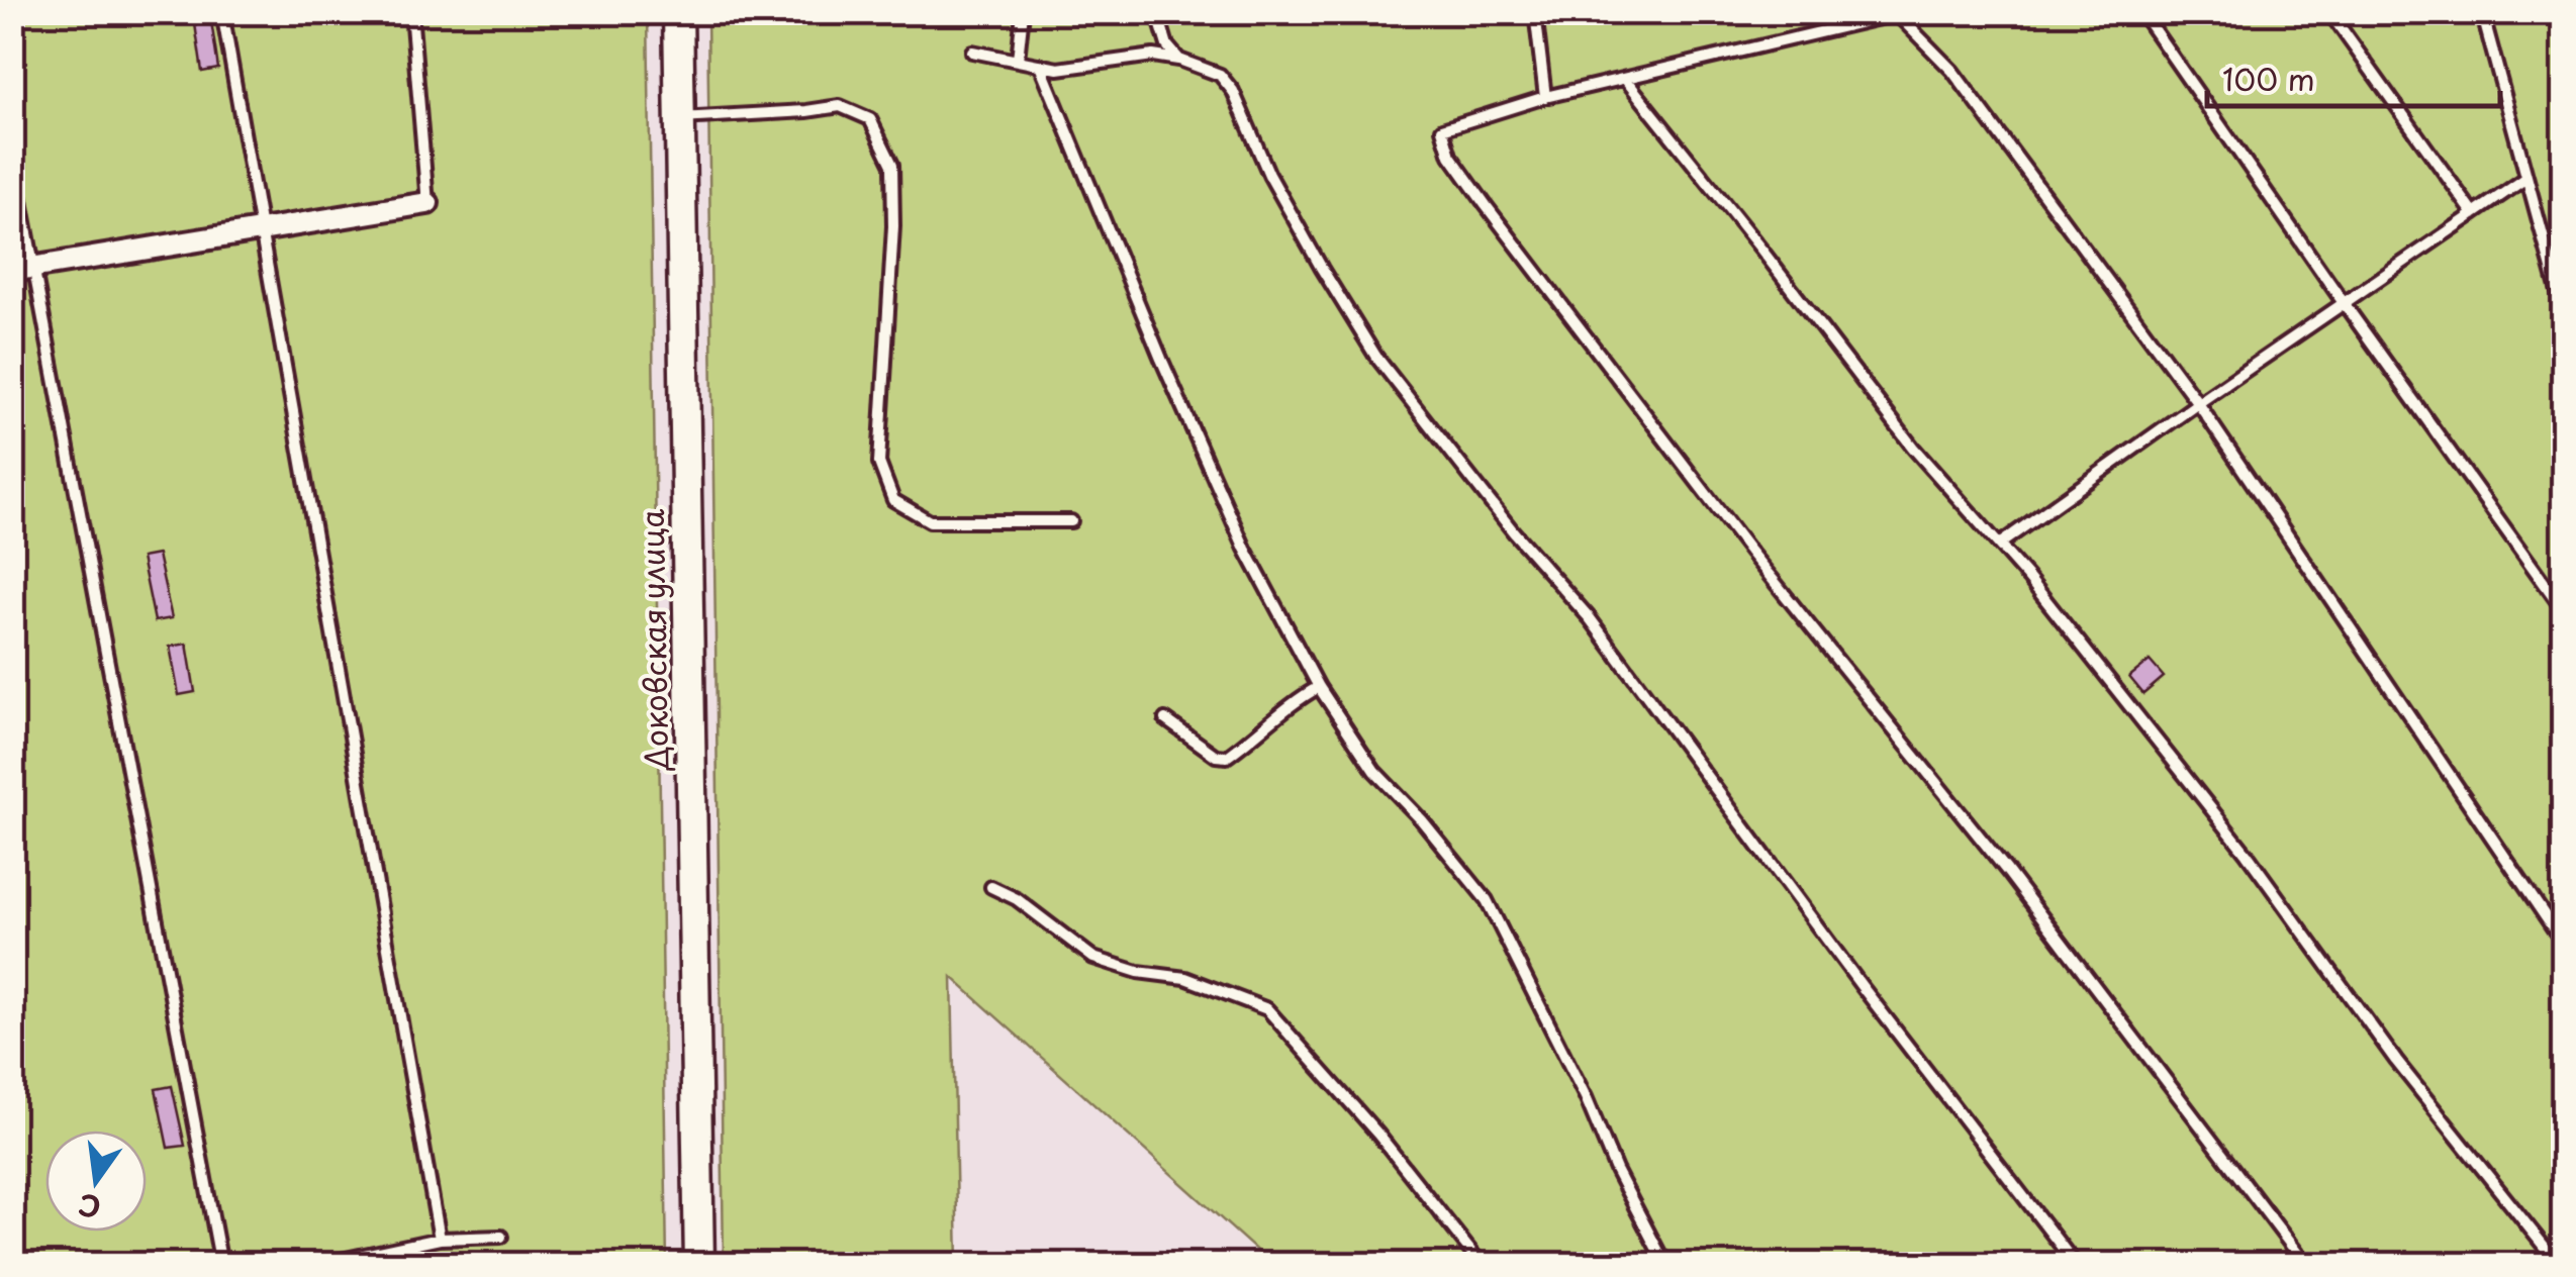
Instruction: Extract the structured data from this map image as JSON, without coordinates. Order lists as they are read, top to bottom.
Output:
{
  "streets": {
    "street": ["Доковская улица"]
  },
  "scale_bar": "100 m",
  "north": "bottom"
}
